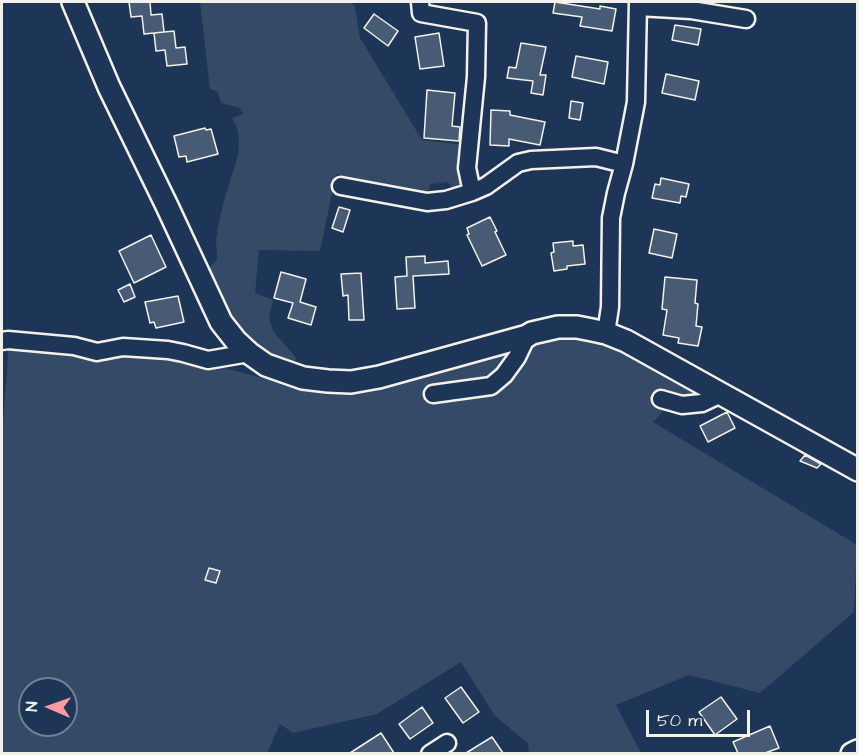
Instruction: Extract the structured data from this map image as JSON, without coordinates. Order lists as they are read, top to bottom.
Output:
{
  "scale_bar": "50 m",
  "north": "left"
}
